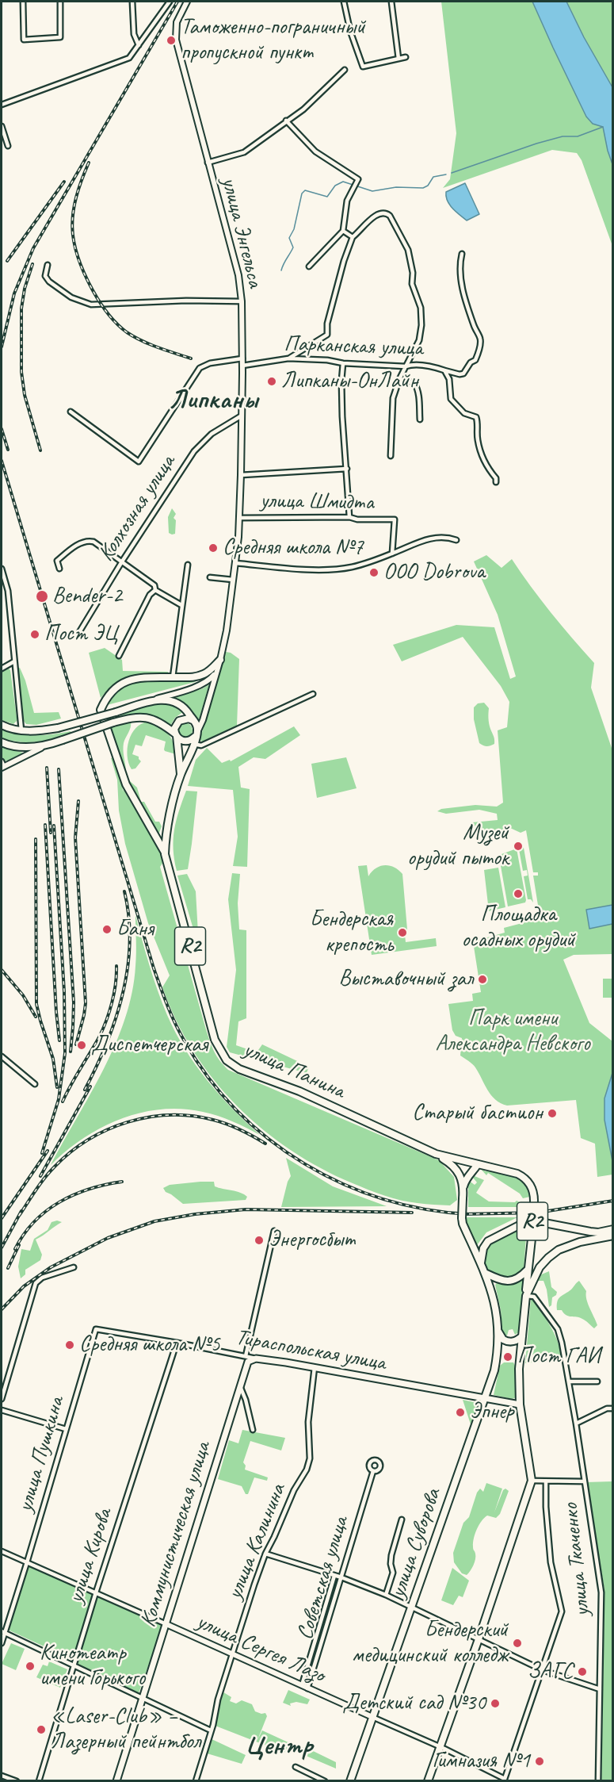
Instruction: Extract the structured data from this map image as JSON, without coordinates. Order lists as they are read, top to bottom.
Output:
{
  "streets": {
    "main road": [
      "R2",
      "улица Панина",
      "Тираспольская улица",
      "Коммунистическая улица",
      "улица Суворова"
    ],
    "street": [
      "улица Энгельса",
      "Парканская улица",
      "улица Шмидта",
      "Колхозная улица",
      "улица Пушкина",
      "улица Калинина",
      "улица Кирова",
      "улица Ткаченко",
      "Советская улица",
      "улица Сергея Лазо"
    ]
  },
  "crossings": [
    ["улица Энгельса", "Парканская улица"],
    ["улица Энгельса", "улица Шмидта"],
    ["улица Энгельса", "Колхозная улица"],
    ["улица Энгельса", "R2"],
    ["R2", "улица Панина"],
    ["R2", "улица Суворова"],
    ["R2", "улица Ткаченко"],
    ["Тираспольская улица", "улица Пушкина"],
    ["Тираспольская улица", "Коммунистическая улица"],
    ["Тираспольская улица", "улица Калинина"],
    ["Тираспольская улица", "улица Суворова"],
    ["Тираспольская улица", "улица Кирова"],
    ["улица Пушкина", "улица Сергея Лазо"],
    ["Коммунистическая улица", "улица Сергея Лазо"],
    ["улица Калинина", "улица Сергея Лазо"],
    ["улица Суворова", "улица Сергея Лазо"],
    ["улица Кирова", "улица Сергея Лазо"],
    ["Советская улица", "улица Сергея Лазо"]
  ],
  "districts": ["Липканы", "Центр"],
  "parks": ["Парк имени Александра Невского"],
  "places": [
    "Таможенно-пограничный пропускной пункт",
    "Липканы-ОнЛайн",
    "Средняя школа №7",
    "OOO Dobrova",
    "Bender-2",
    "Пост ЭЦ",
    "Музей орудий пыток",
    "Площадка осадных орудий",
    "Баня",
    "Бендерская крепость",
    "Выставочный зал",
    "Диспетчерская",
    "Старый бастион",
    "Энергосбыт",
    "Средняя школа №5",
    "Пост ГАИ",
    "Эпнер",
    "Бендерский медицинский колледж",
    "Кинотеатр имени Горького",
    "ЗАГС",
    "Детский сад №30",
    "«Laser-Club» – Лазерный пейнтбол",
    "Гимназия №1"
  ]
}
